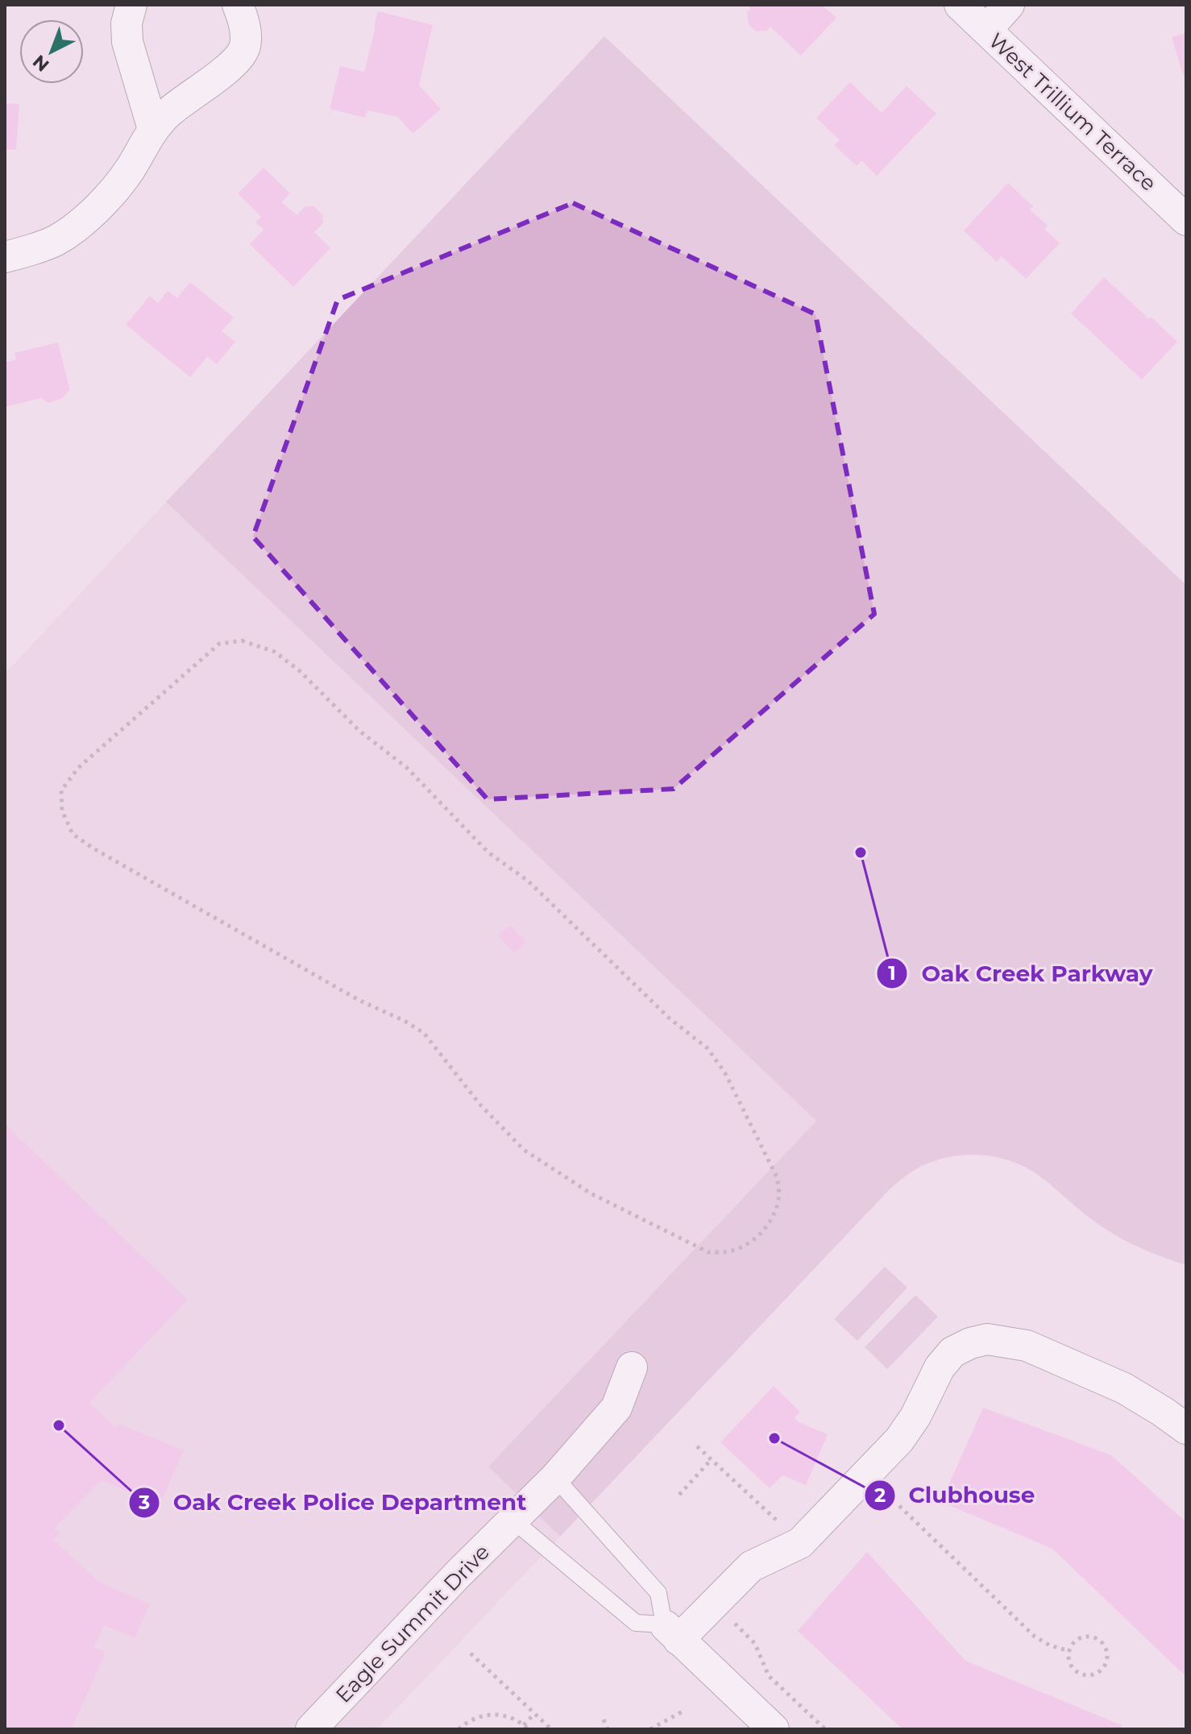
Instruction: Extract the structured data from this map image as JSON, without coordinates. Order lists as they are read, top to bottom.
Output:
{
  "streets": {
    "street": ["West Trillium Terrace", "Eagle Summit Drive"]
  },
  "places": ["Oak Creek Parkway", "Oak Creek Police Department", "Clubhouse"],
  "north": "bottom left"
}
